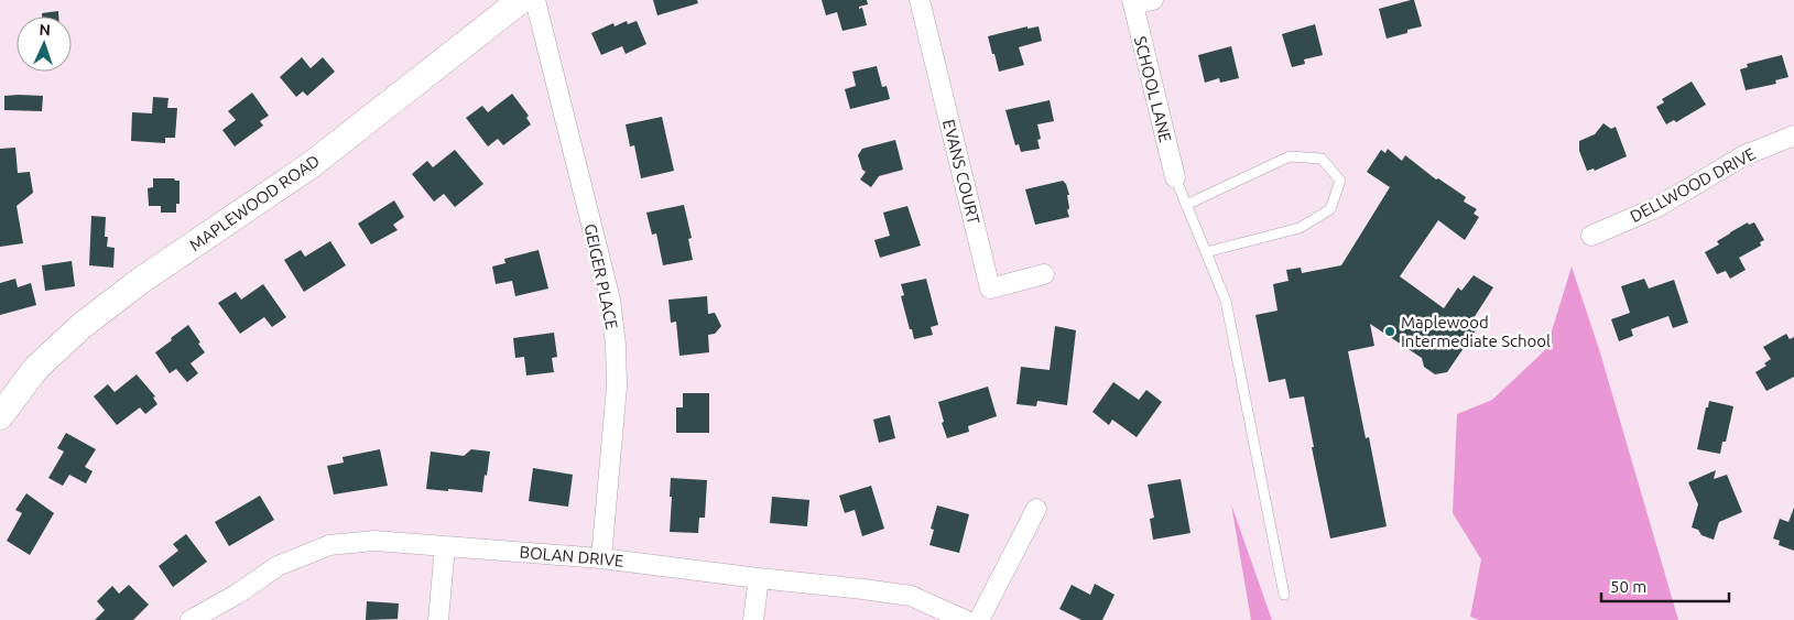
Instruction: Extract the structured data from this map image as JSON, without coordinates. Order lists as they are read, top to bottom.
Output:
{
  "streets": {
    "street": [
      "SCHOOL LANE",
      "EVANS COURT",
      "DELLWOOD DRIVE",
      "MAPLEWOOD ROAD",
      "GEIGER PLACE",
      "BOLAN DRIVE"
    ]
  },
  "crossings": [
    ["GEIGER PLACE", "BOLAN DRIVE"]
  ],
  "places": ["Maplewood Intermediate School"],
  "scale_bar": "50 m",
  "north": "top"
}
